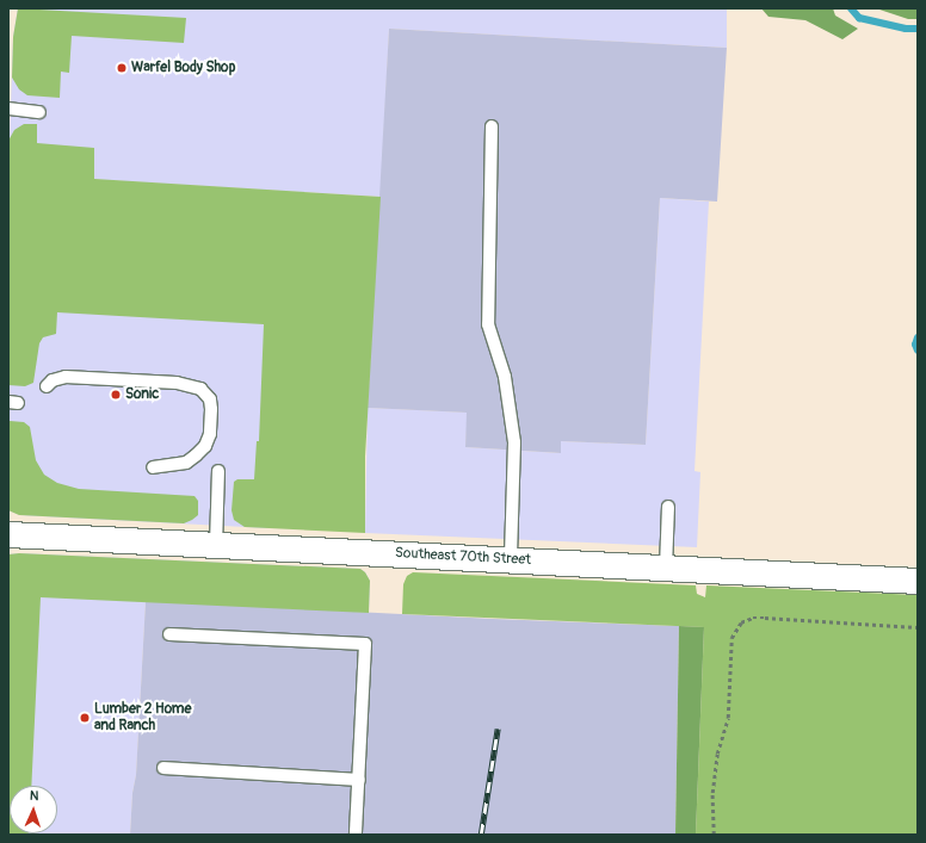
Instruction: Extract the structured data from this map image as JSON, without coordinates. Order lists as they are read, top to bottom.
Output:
{
  "streets": {
    "street": ["Southeast 70th Street"]
  },
  "places": ["Warfel Body Shop", "Sonic", "Lumber 2 Home and Ranch"],
  "north": "top"
}
